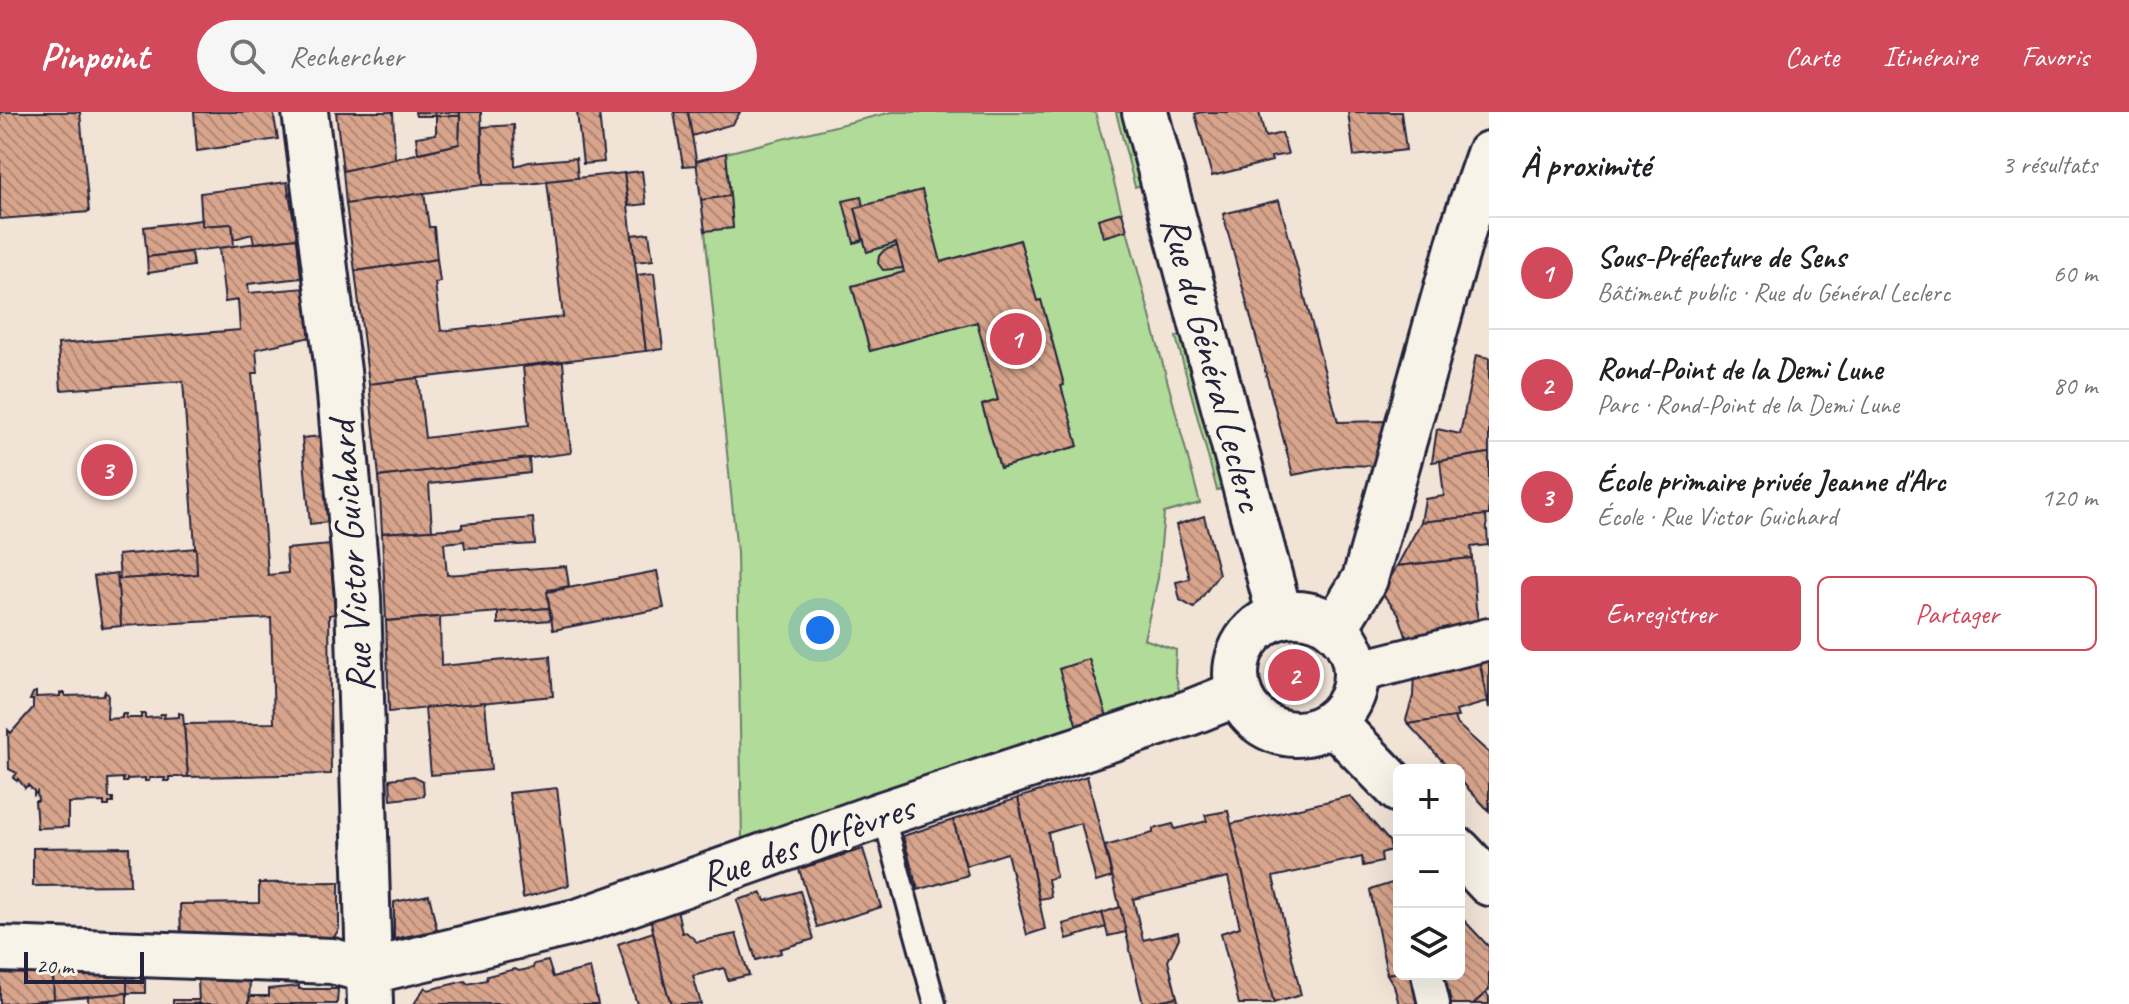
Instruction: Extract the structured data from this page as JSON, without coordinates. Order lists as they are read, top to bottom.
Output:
{
  "streets": {
    "main road": ["Rue du Général Leclerc", "Rue Victor Guichard", "Rue des Orfèvres"]
  },
  "crossings": [
    ["Rue du Général Leclerc", "Rue des Orfèvres"],
    ["Rue Victor Guichard", "Rue des Orfèvres"]
  ],
  "scale_bar": "20 m",
  "page": {
    "header": "Pinpoint",
    "search": "Rechercher",
    "nav": ["Carte", "Itinéraire", "Favoris"],
    "heading": ["À proximité", "3 résultats"],
    "list": [
      {
        "mark": "1",
        "name": "Sous-Préfecture de Sens",
        "note": "Bâtiment public · Rue du Général Leclerc",
        "value": "60 m"
      },
      {
        "mark": "2",
        "name": "Rond-Point de la Demi Lune",
        "note": "Parc · Rond-Point de la Demi Lune",
        "value": "80 m"
      },
      {
        "mark": "3",
        "name": "École primaire privée Jeanne d'Arc",
        "note": "École · Rue Victor Guichard",
        "value": "120 m"
      }
    ],
    "pins": ["1", "3", "2"],
    "buttons": ["Enregistrer", "Partager"],
    "map_buttons": ["+", "−"],
    "scale": "20 m"
  }
}
